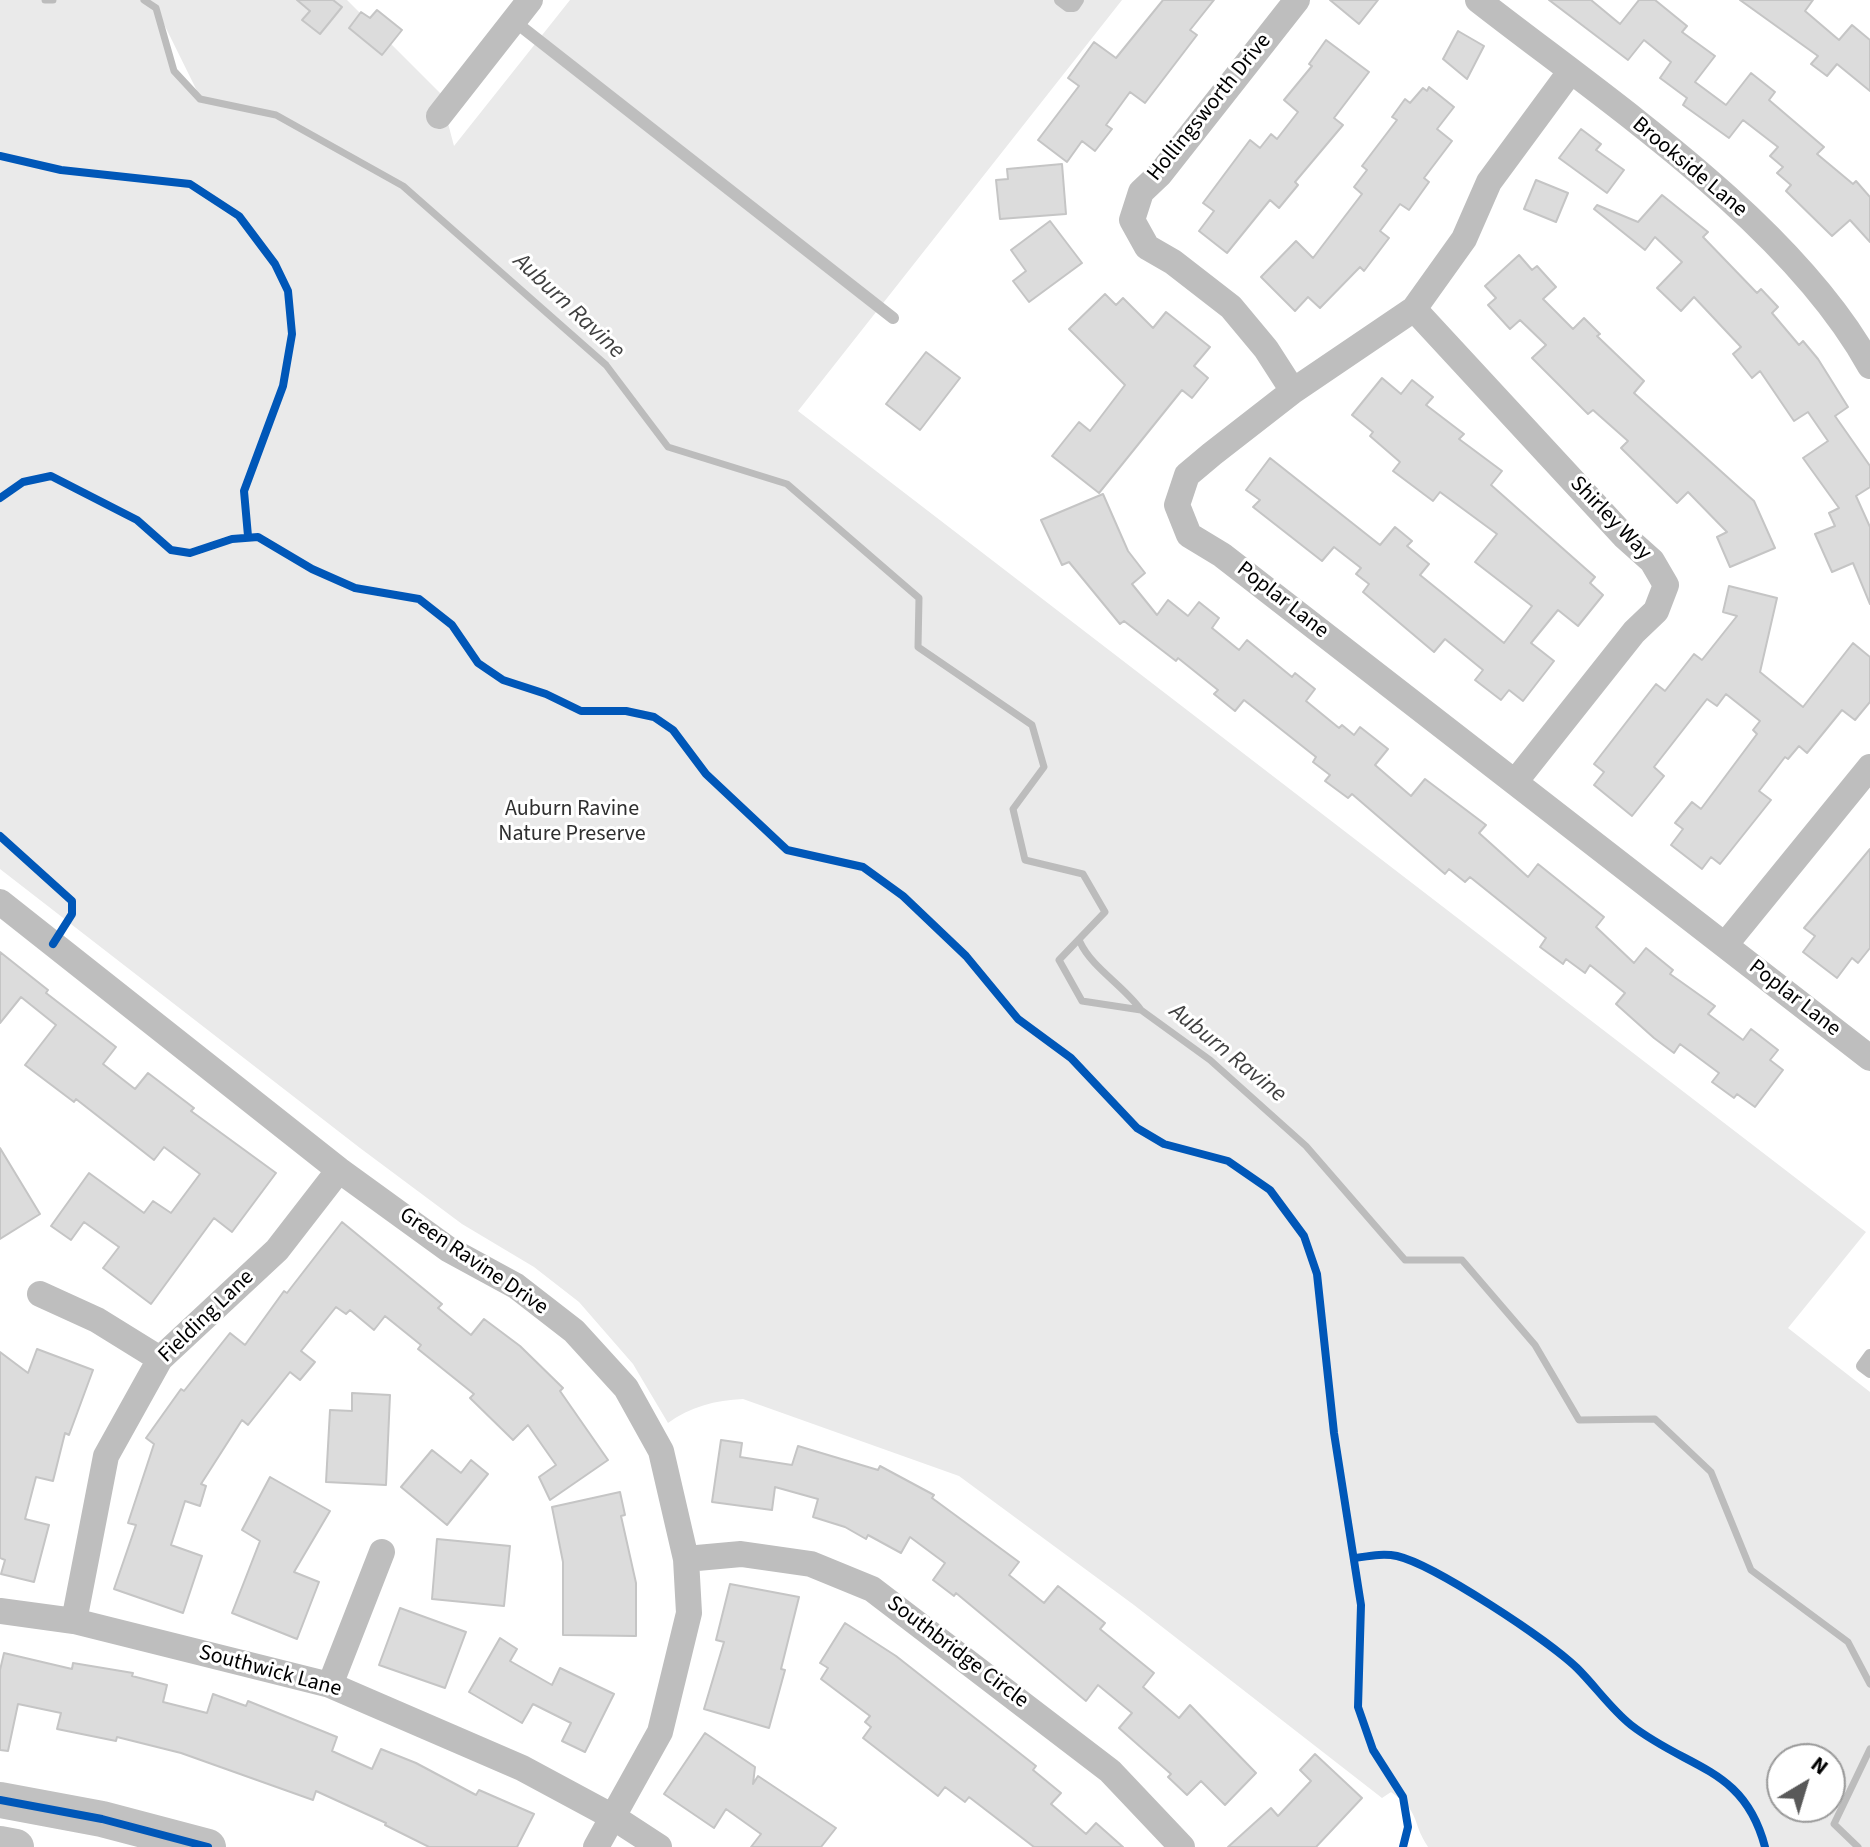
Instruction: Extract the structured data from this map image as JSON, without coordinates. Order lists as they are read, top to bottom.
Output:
{
  "streets": {
    "street": [
      "Hollingsworth Drive",
      "Brookside Lane",
      "Shirley Way",
      "Poplar Lane",
      "Green Ravine Drive",
      "Fielding Lane",
      "Southbridge Circle",
      "Southwick Lane"
    ]
  },
  "crossings": [
    ["Hollingsworth Drive", "Poplar Lane"],
    ["Brookside Lane", "Poplar Lane"],
    ["Shirley Way", "Poplar Lane"],
    ["Green Ravine Drive", "Fielding Lane"],
    ["Green Ravine Drive", "Southbridge Circle"],
    ["Green Ravine Drive", "Southwick Lane"],
    ["Fielding Lane", "Southwick Lane"]
  ],
  "water": ["Auburn Ravine"],
  "parks": ["Auburn Ravine Nature Preserve"],
  "north": "top right"
}
